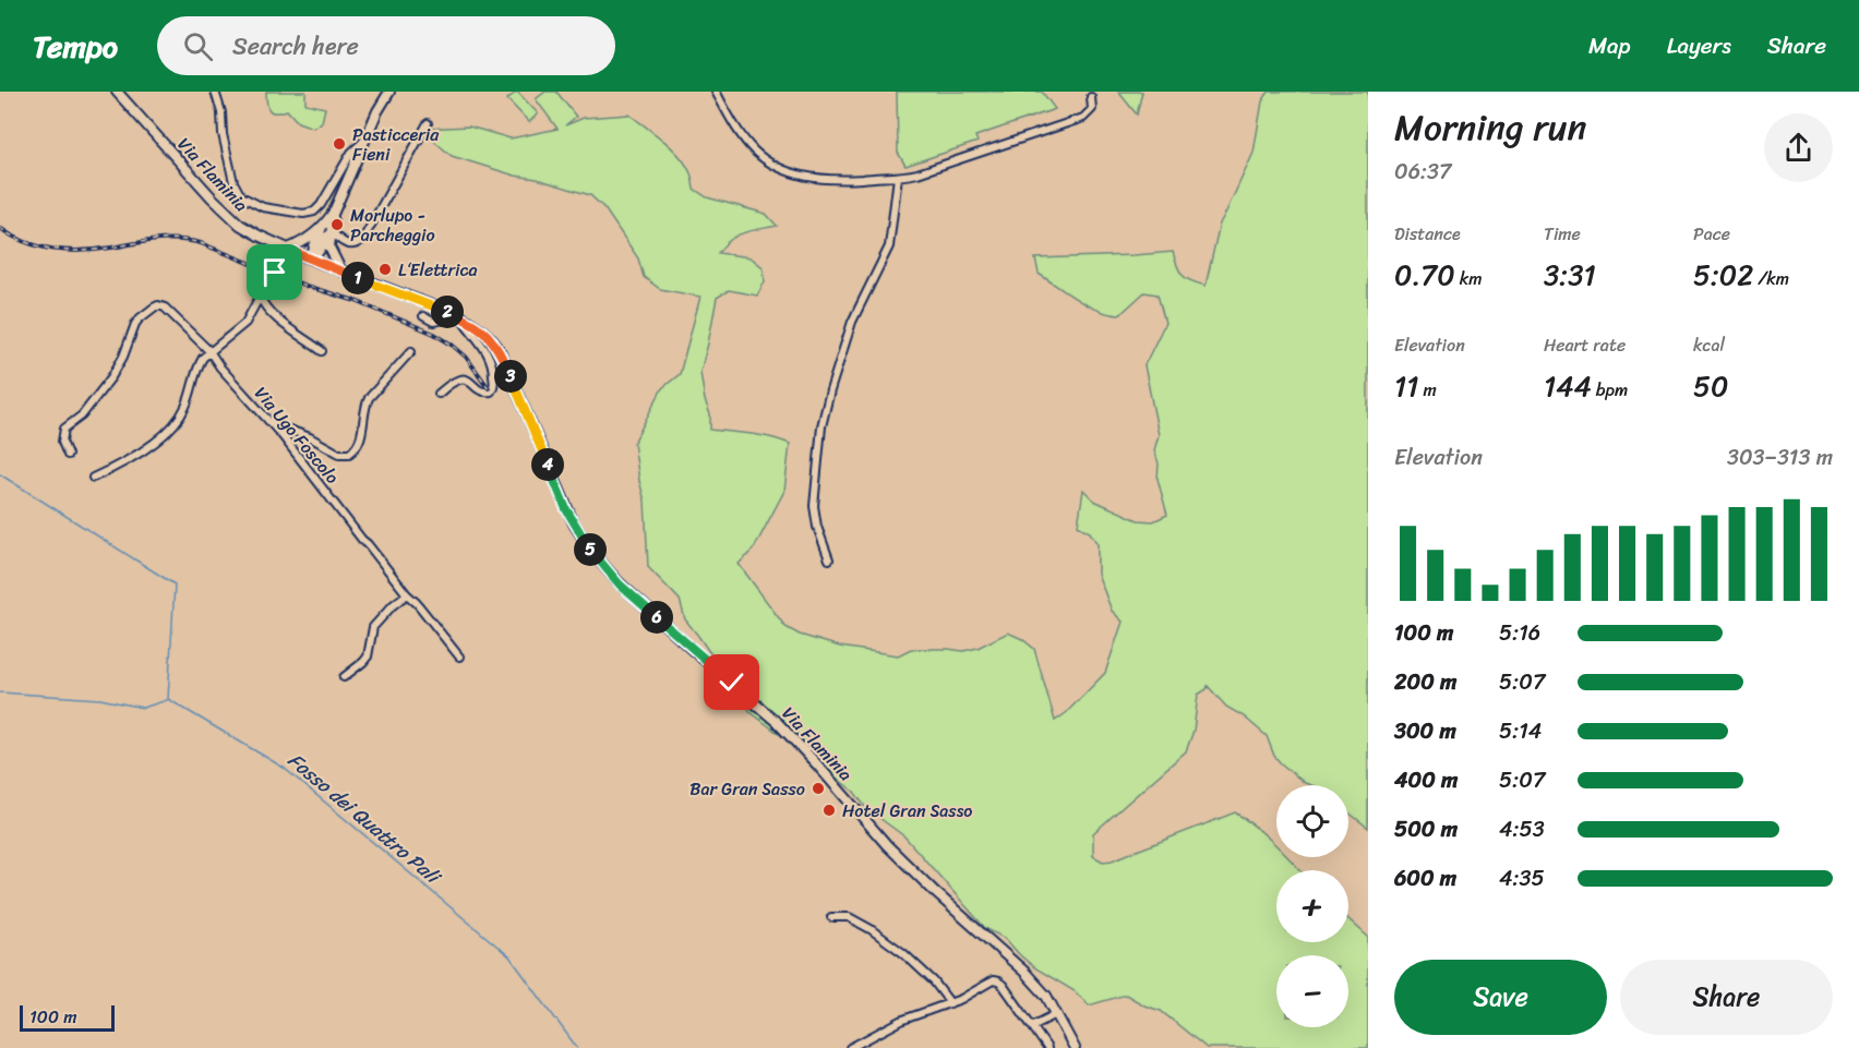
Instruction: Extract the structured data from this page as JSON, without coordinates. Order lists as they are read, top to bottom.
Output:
{
  "streets": {
    "main road": ["Via Flaminia"],
    "street": ["Via Ugo Foscolo"]
  },
  "water": ["Fosso dei Quattro Pali"],
  "places": [
    "Pasticceria Fieni",
    "Morlupo - Parcheggio",
    "L‘Elettrica",
    "Bar Gran Sasso",
    "Hotel Gran Sasso"
  ],
  "scale_bar": "100 m",
  "page": {
    "header": "Tempo",
    "search": "Search here",
    "nav": ["Map", "Layers", "Share"],
    "heading": ["Morning run", "06:37"],
    "stats": [
      ["Distance", "0.70 km"],
      ["Time", "3:31"],
      ["Pace", "5:02 /km"],
      ["Elevation", "11 m"],
      ["Heart rate", "144 bpm"],
      ["kcal", "50"]
    ],
    "pins": [
      "1",
      "2",
      "3",
      "4",
      "5",
      "6"
    ],
    "chart": ["Elevation", "303–313 m"],
    "list": [
      {
        "name": "100 m",
        "note": "5:16"
      },
      {
        "name": "200 m",
        "note": "5:07"
      },
      {
        "name": "300 m",
        "note": "5:14"
      },
      {
        "name": "400 m",
        "note": "5:07"
      },
      {
        "name": "500 m",
        "note": "4:53"
      },
      {
        "name": "600 m",
        "note": "4:35"
      }
    ],
    "map_buttons": ["+", "−"],
    "buttons": ["Save", "Share"],
    "scale": "100 m"
  }
}
